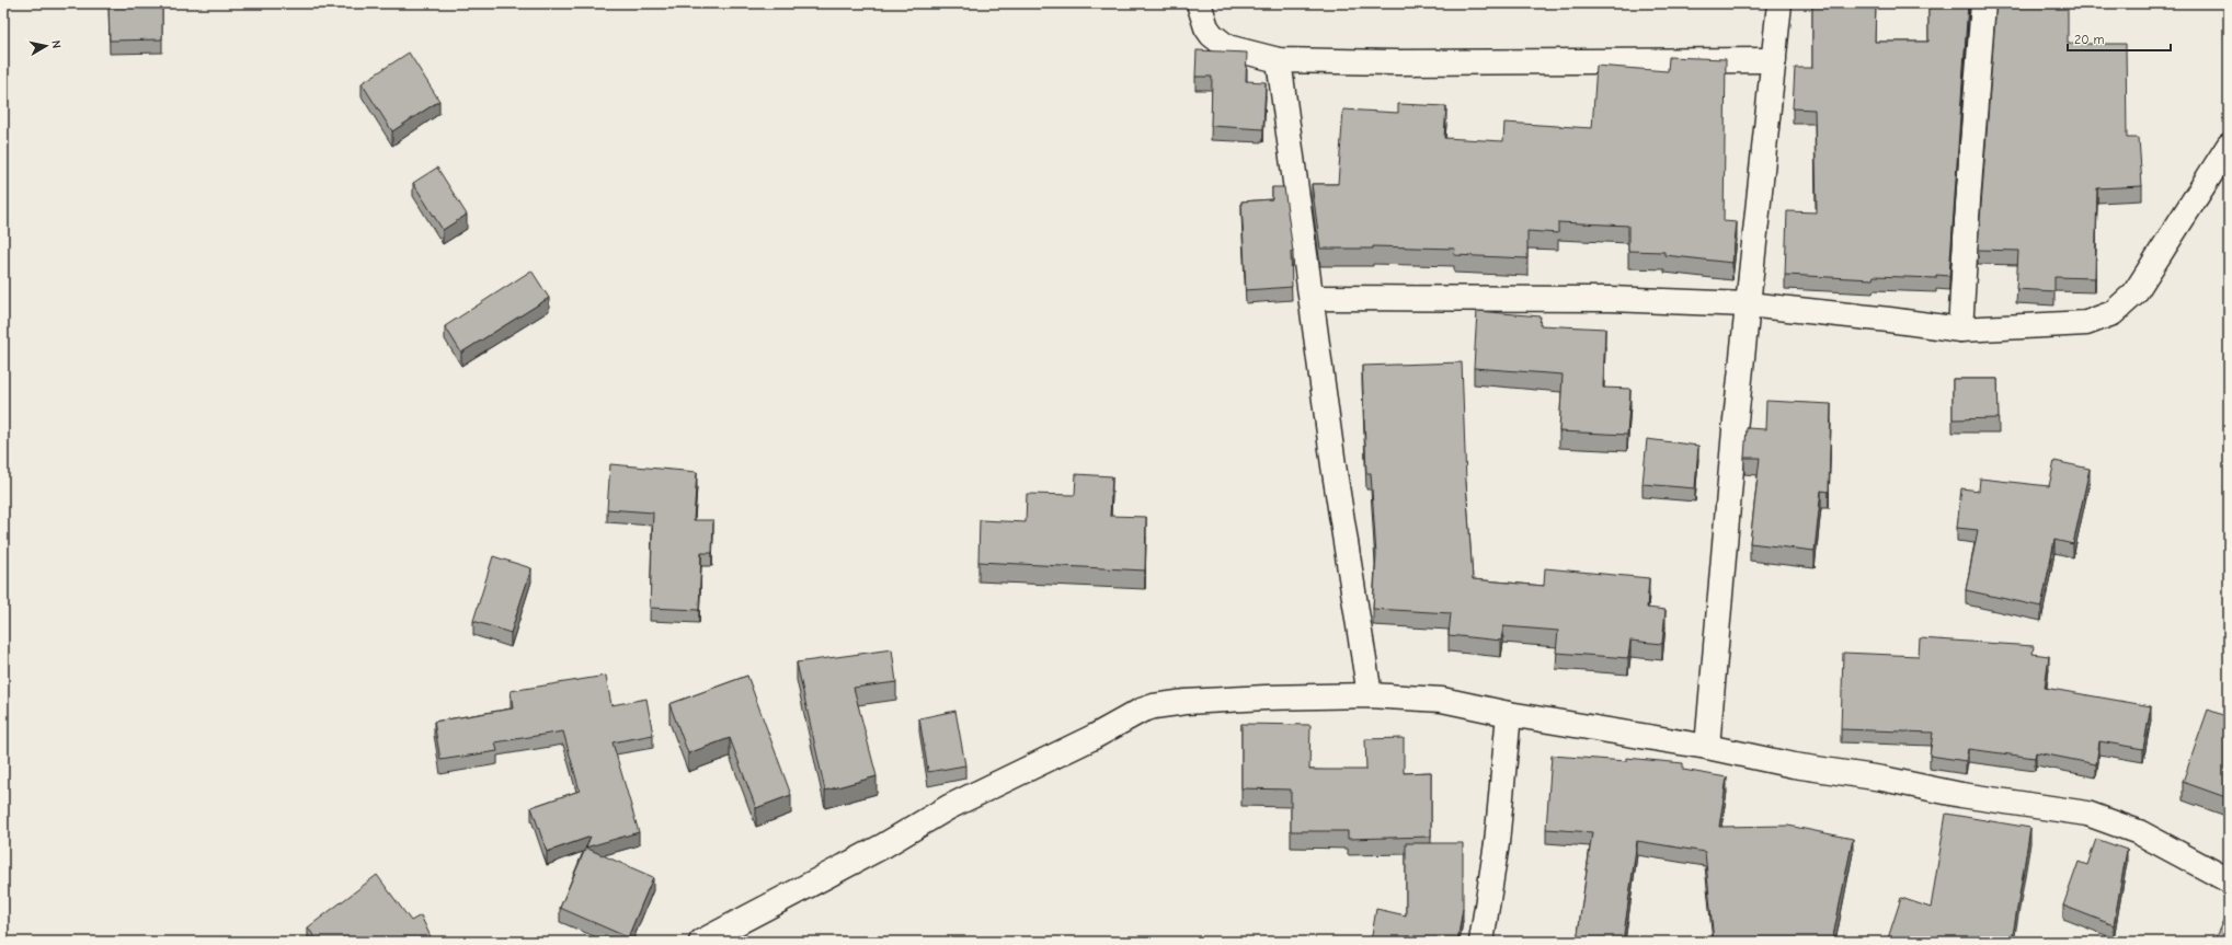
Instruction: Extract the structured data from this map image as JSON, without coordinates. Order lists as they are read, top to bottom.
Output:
{
  "scale_bar": "20 m",
  "north": "right"
}
